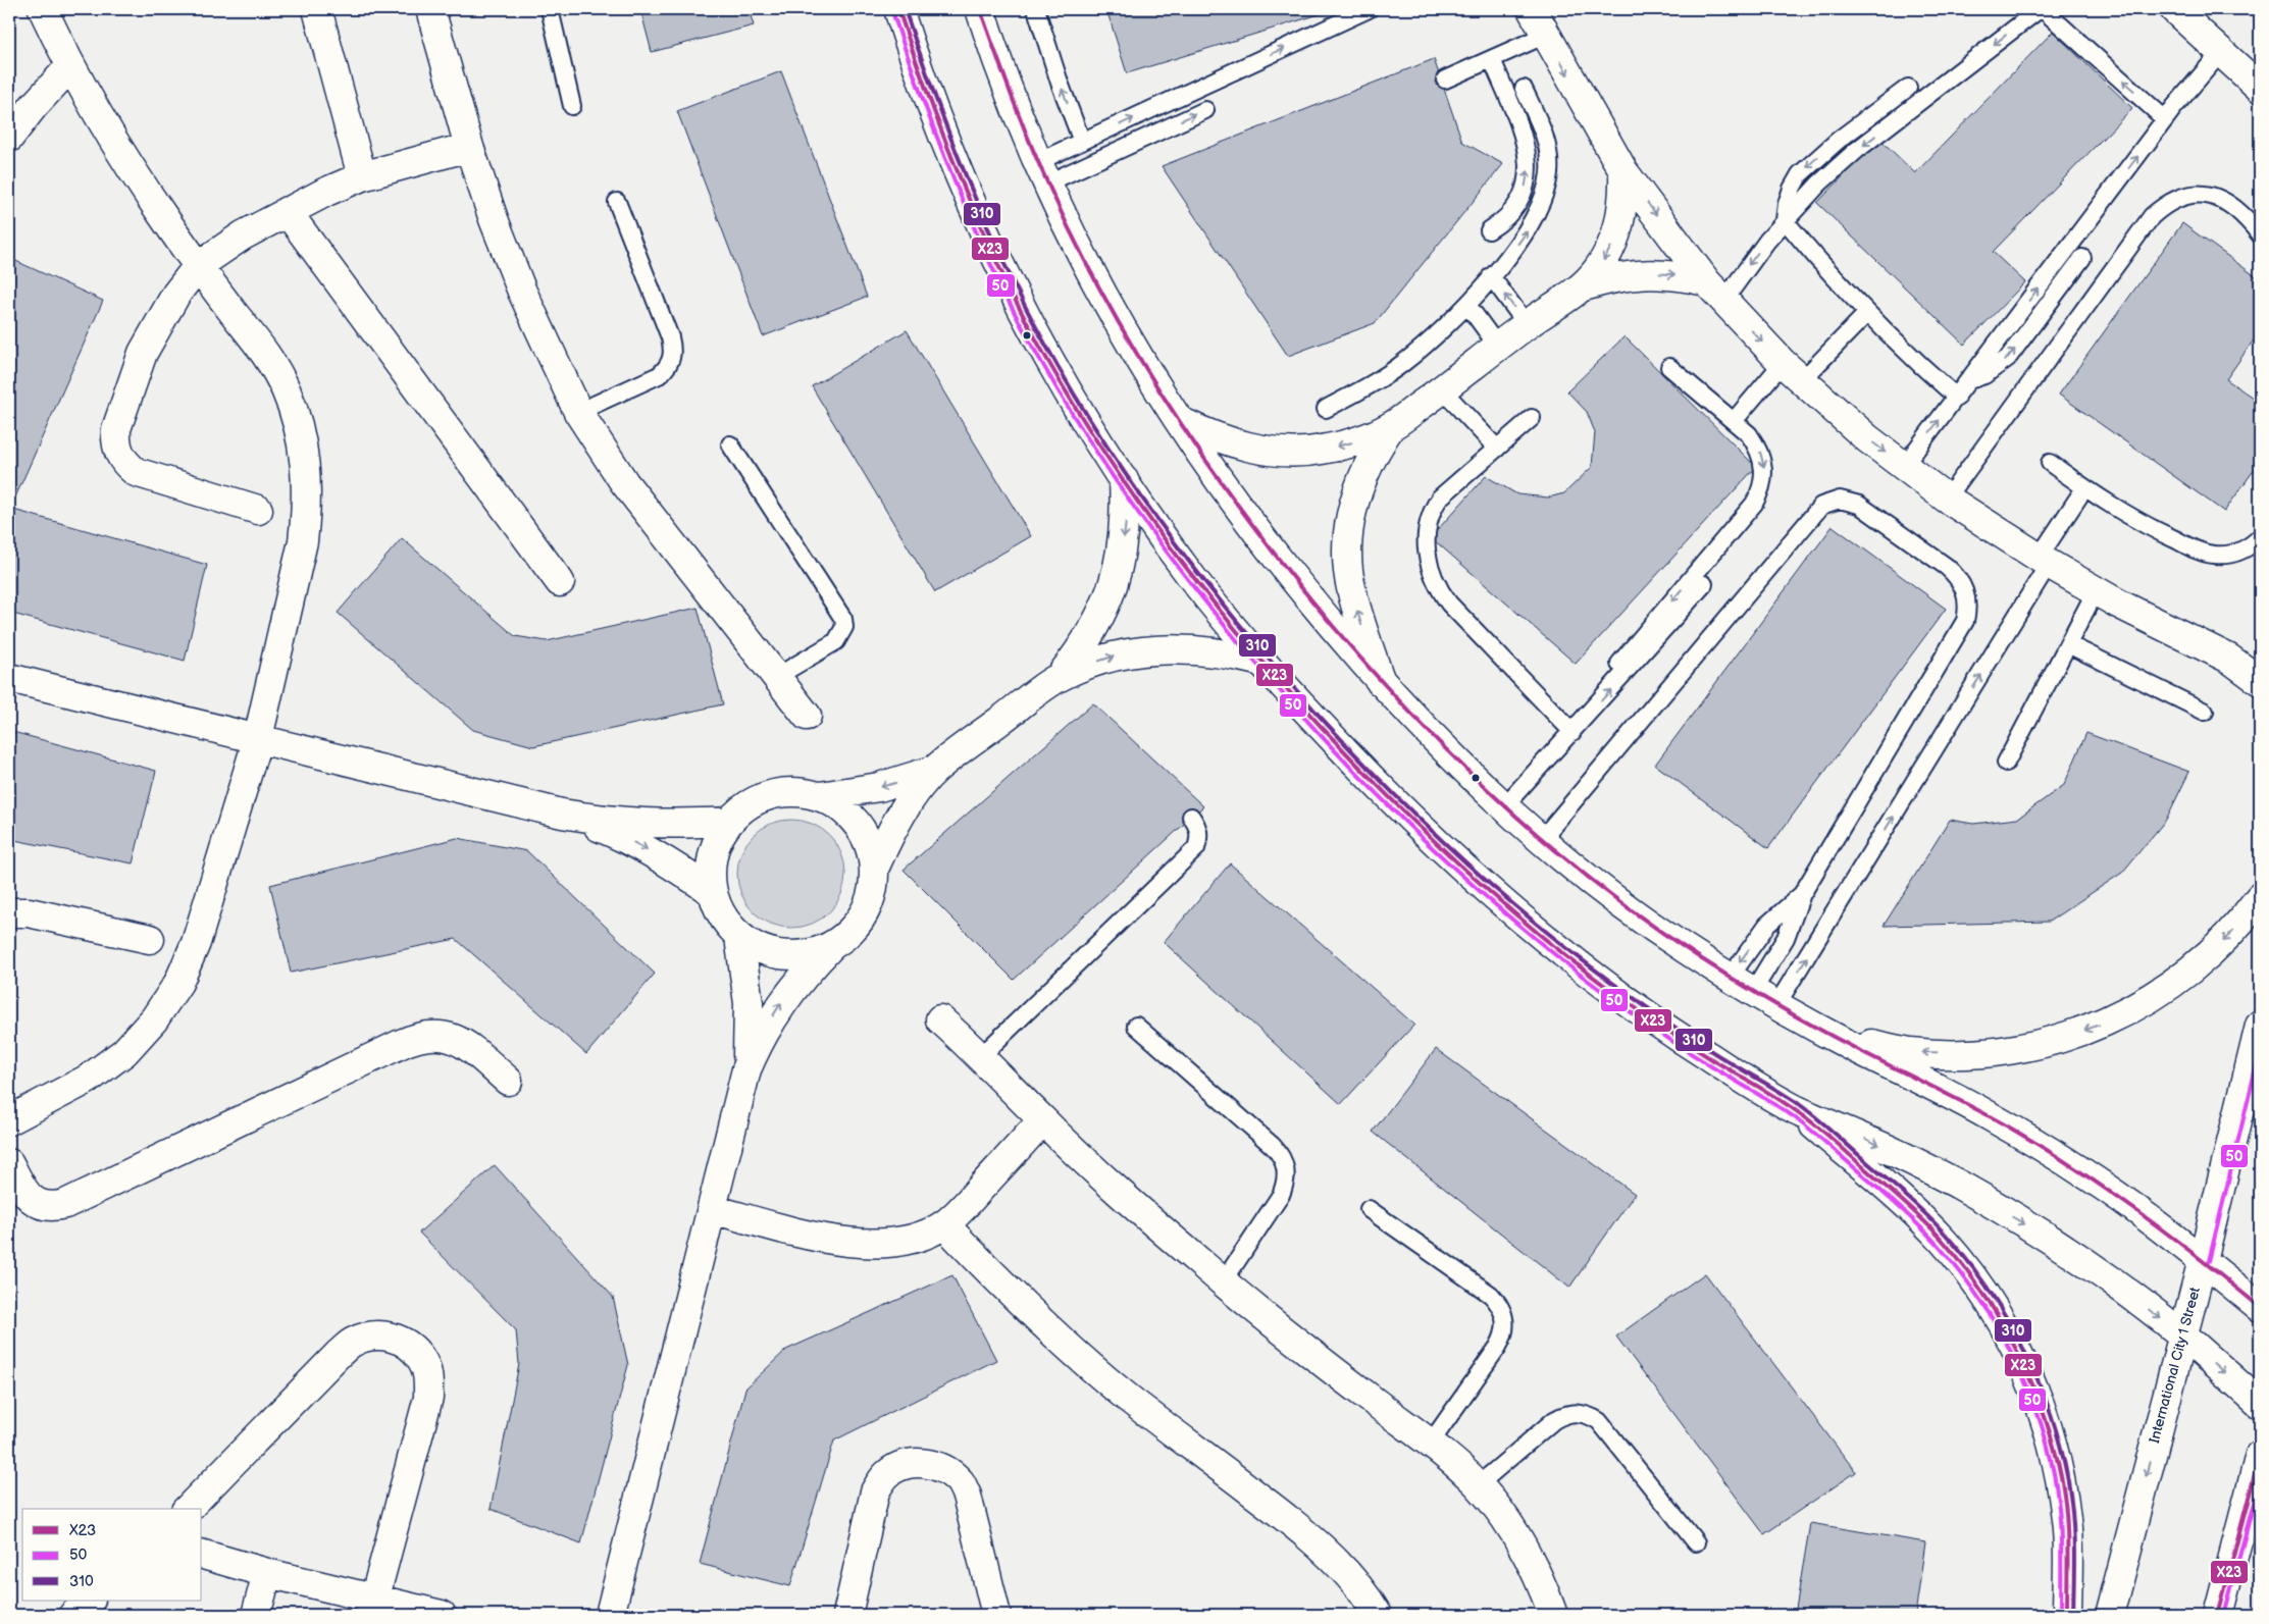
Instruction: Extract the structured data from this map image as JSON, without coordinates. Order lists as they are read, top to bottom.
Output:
{
  "streets": {
    "street": ["International City 1 Street"]
  },
  "lines": ["transit line X23", "transit line 310", "transit line 50"],
  "legend": ["X23", "50", "310"]
}
